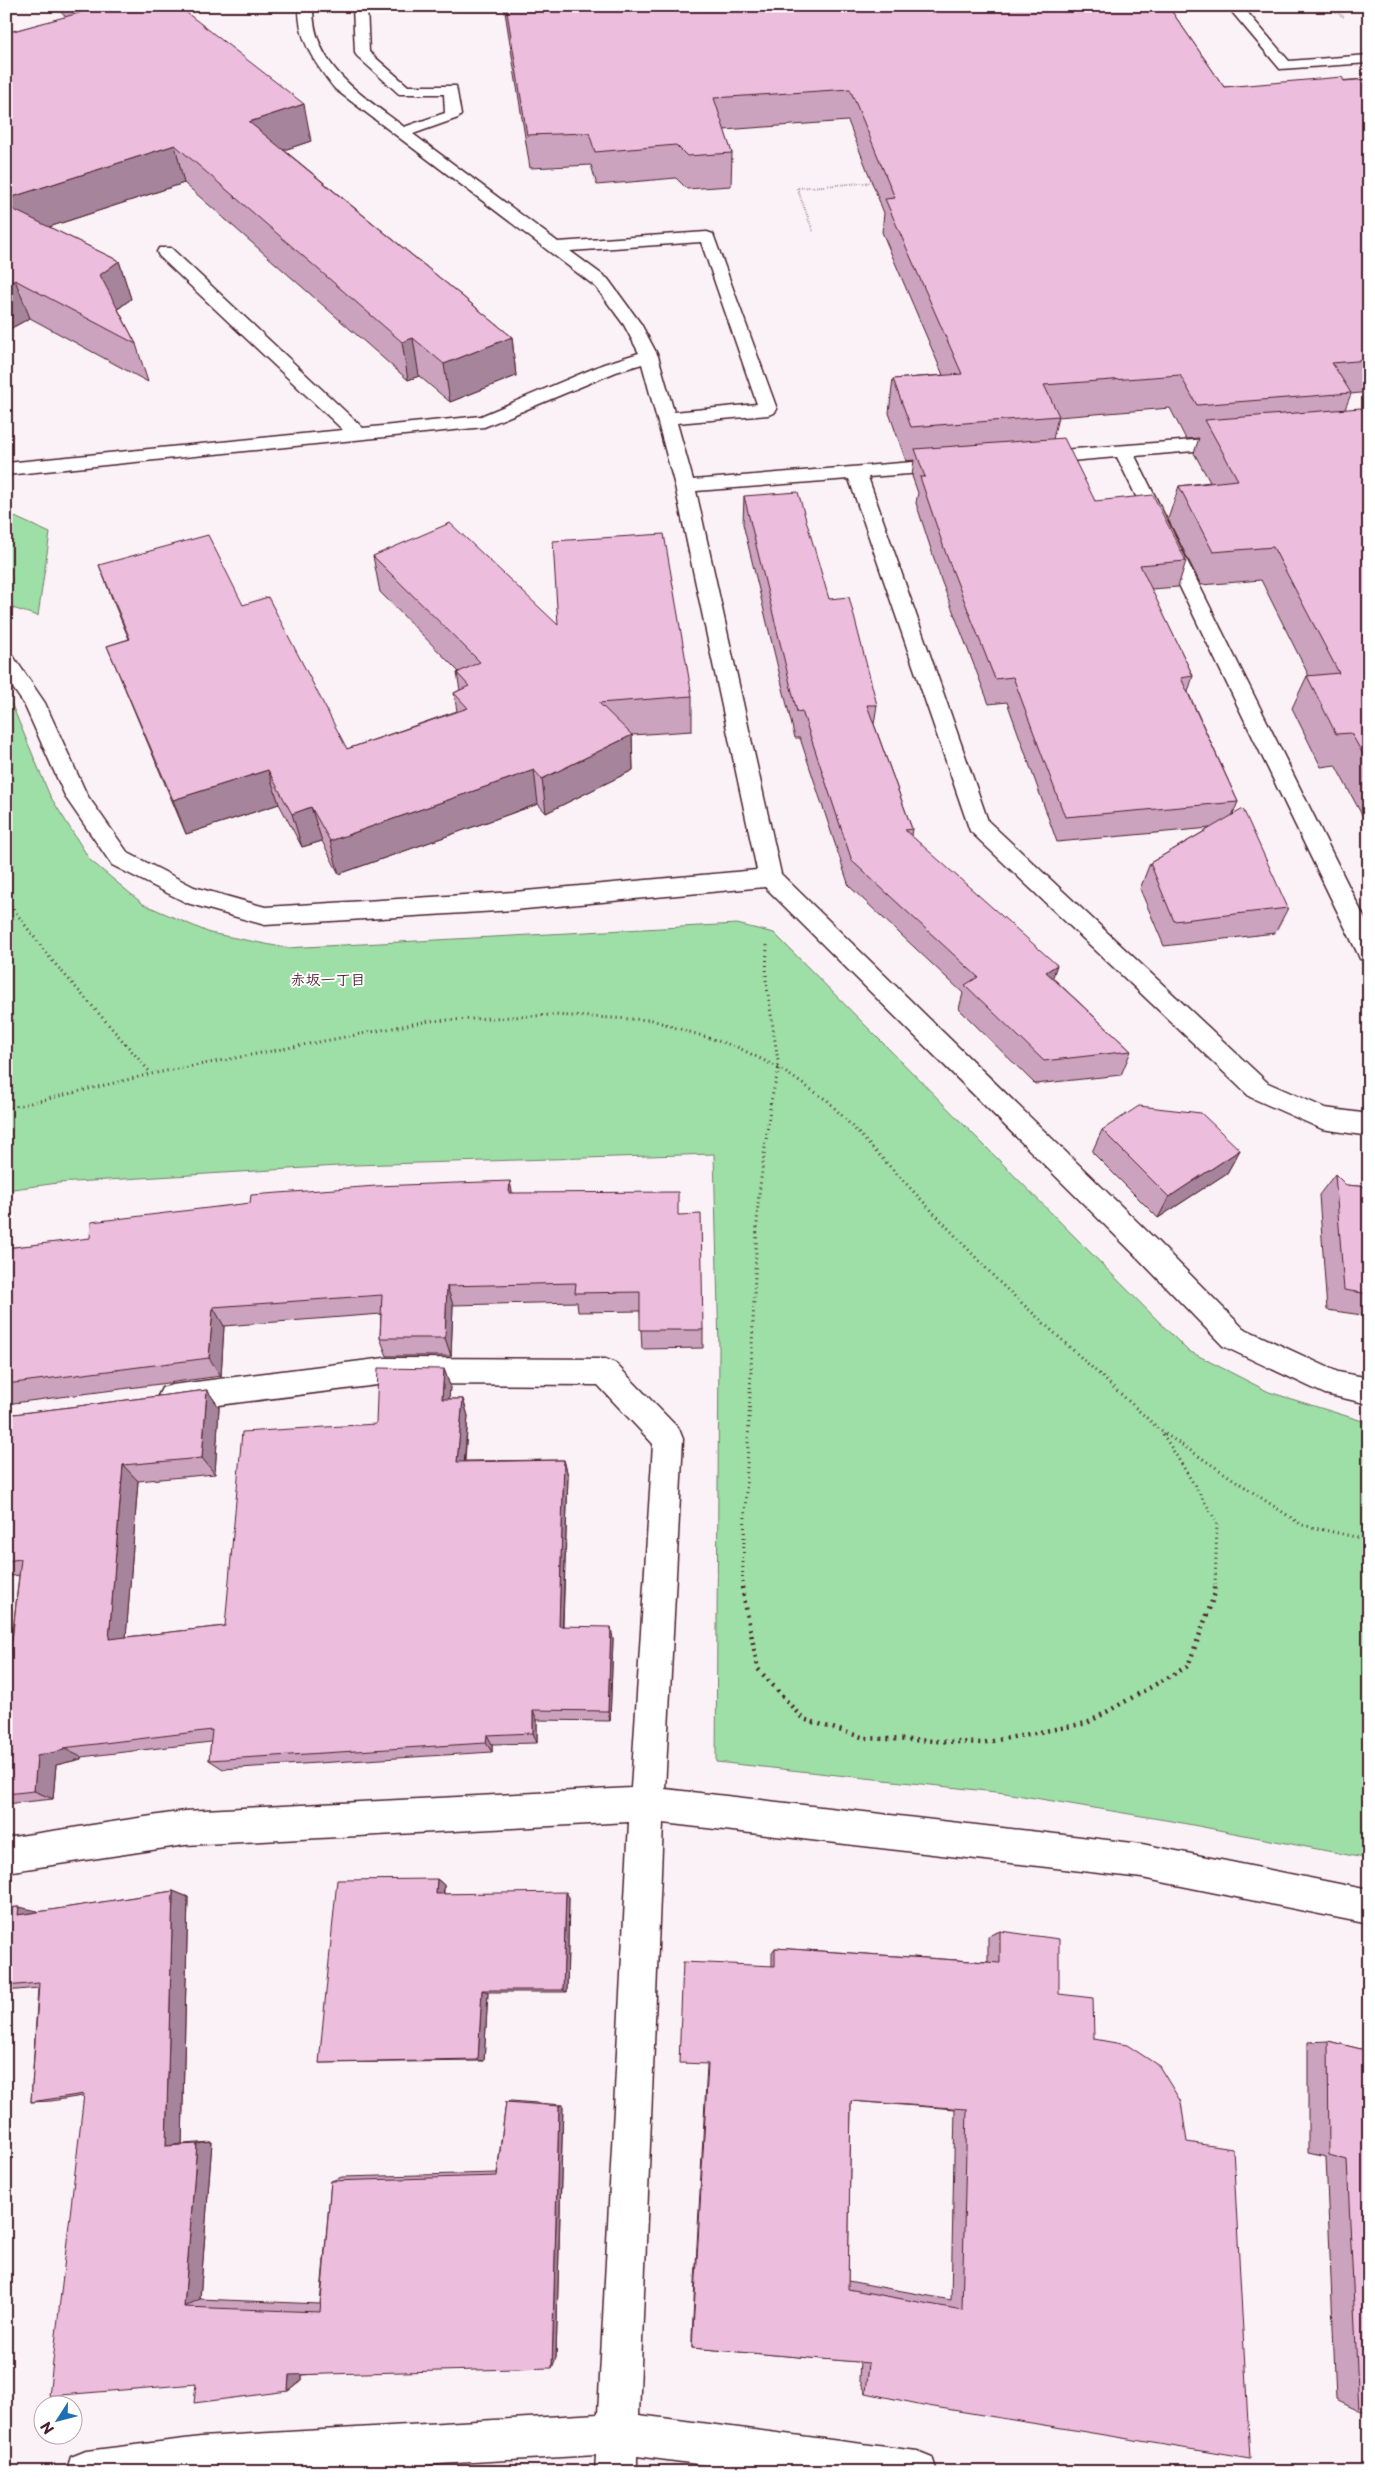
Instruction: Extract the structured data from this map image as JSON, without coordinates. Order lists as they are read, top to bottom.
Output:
{
  "districts": ["赤坂一丁目"],
  "north": "bottom left"
}
